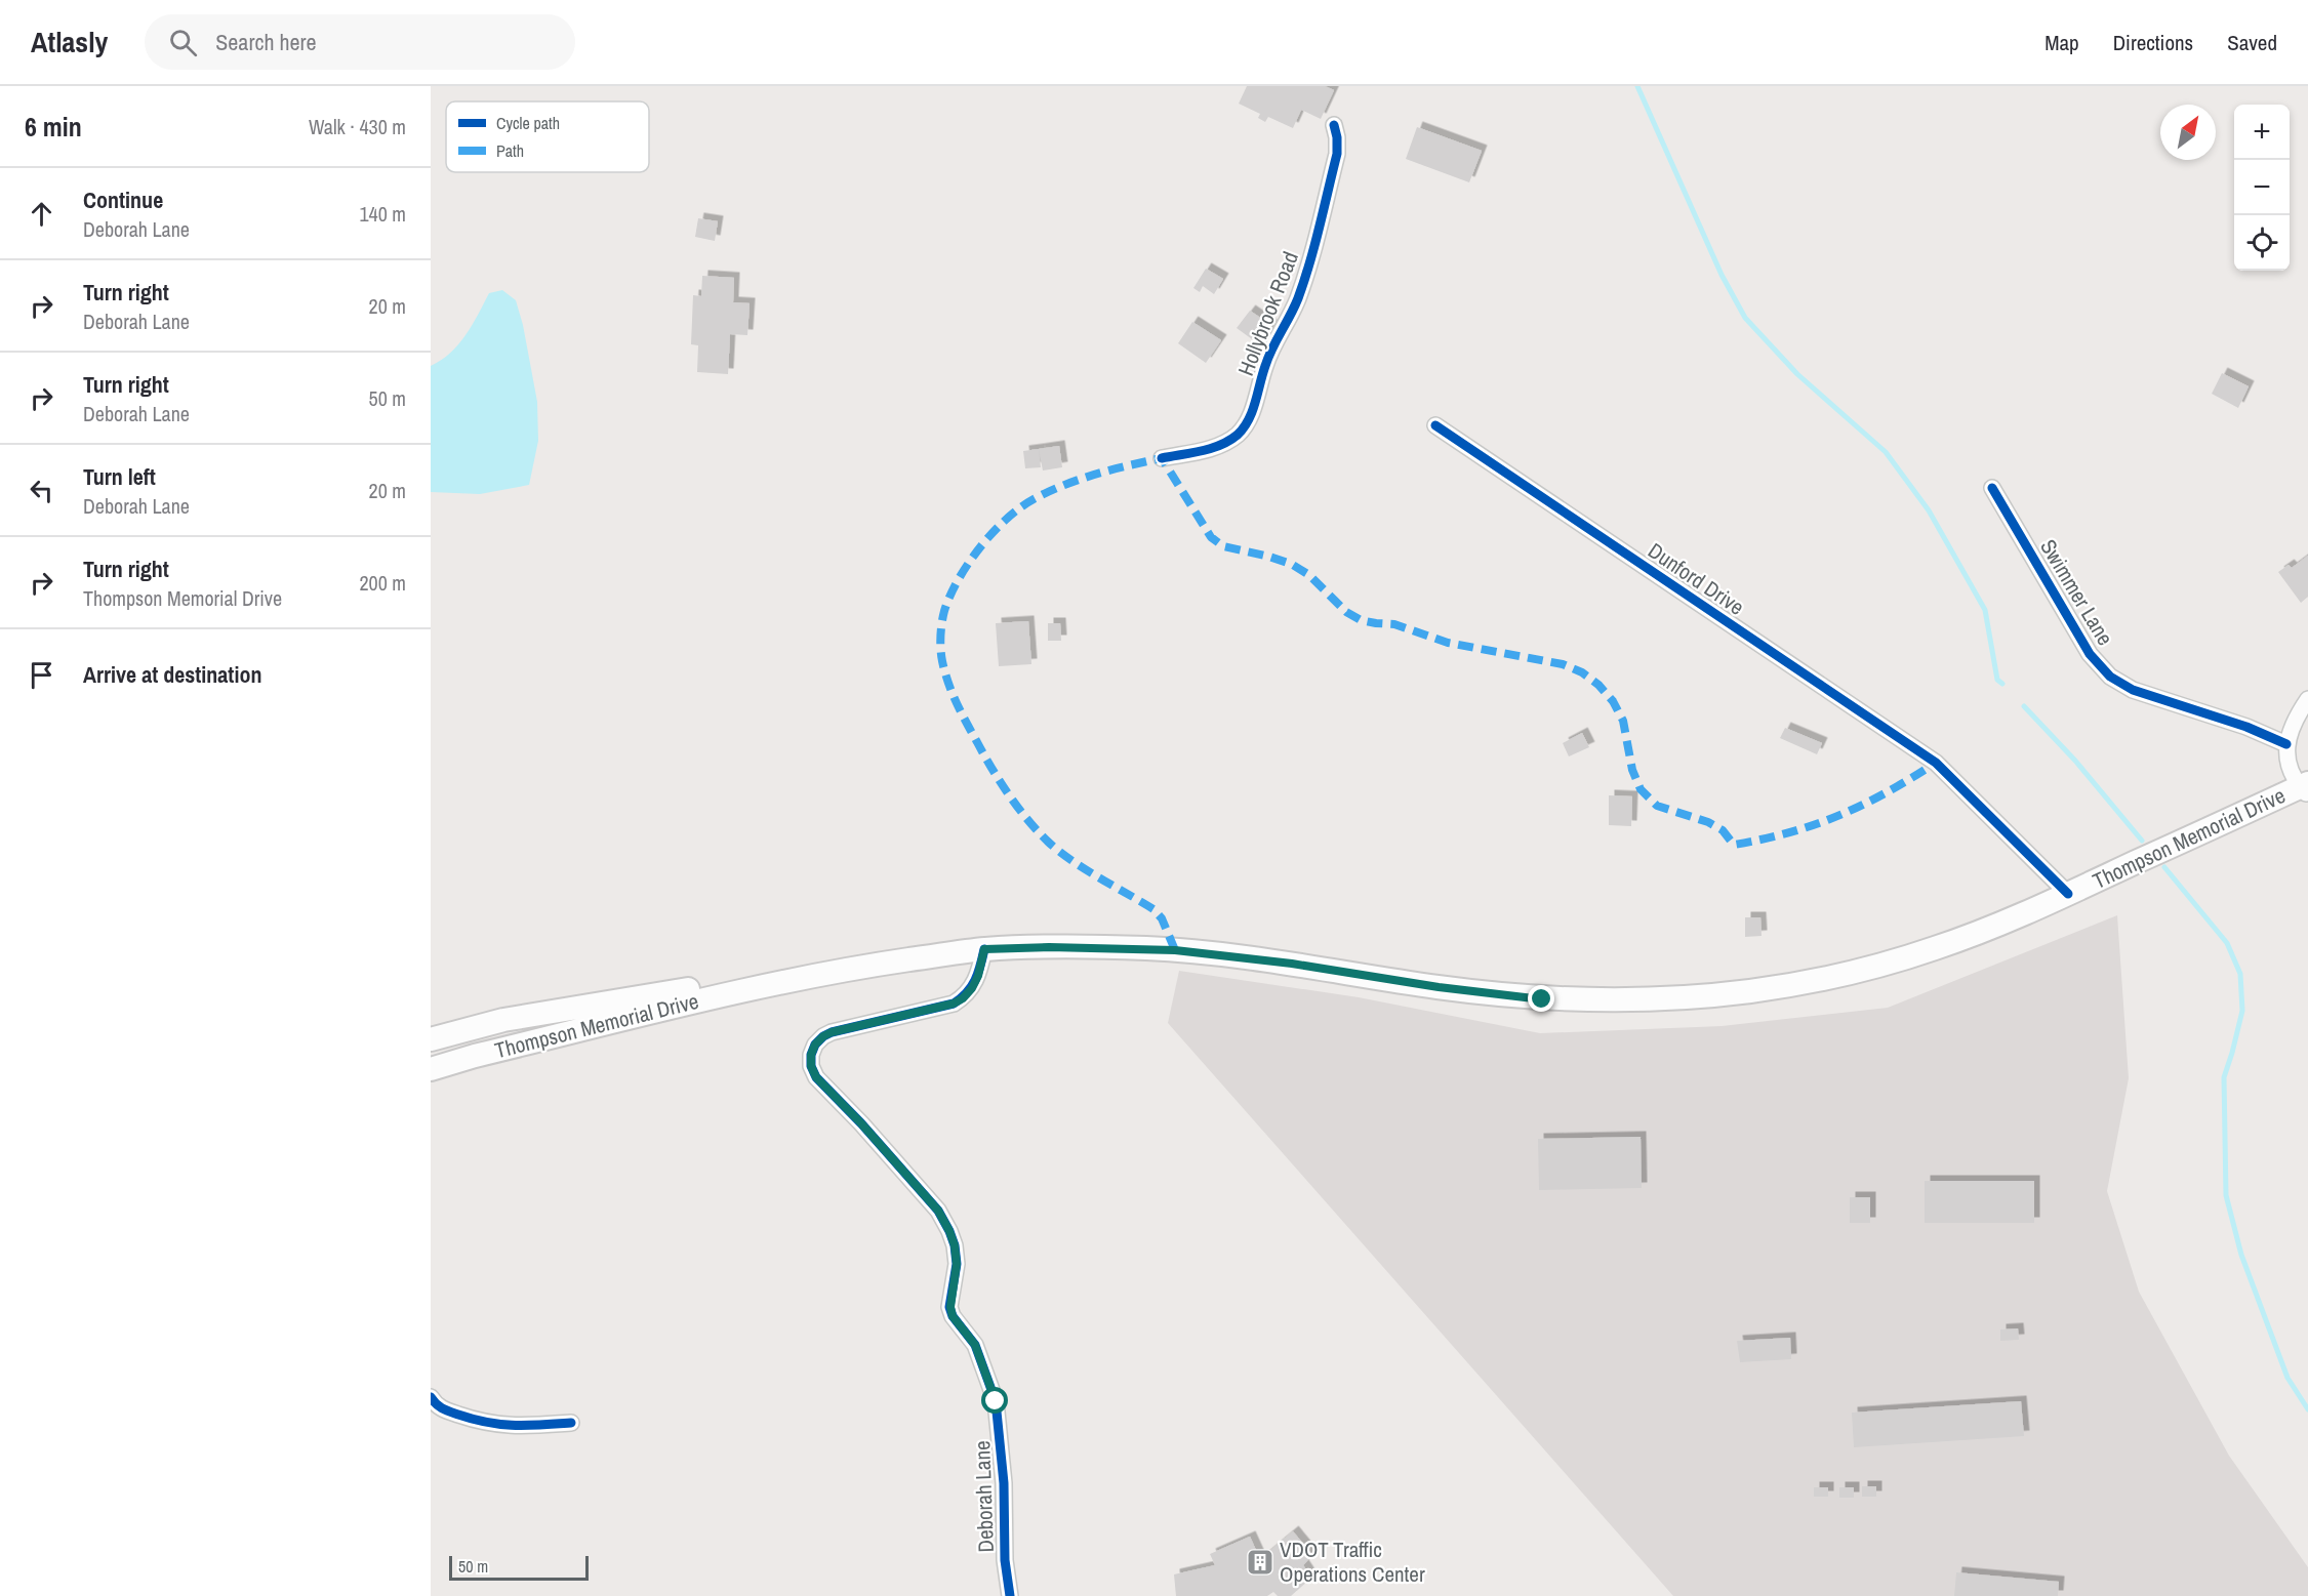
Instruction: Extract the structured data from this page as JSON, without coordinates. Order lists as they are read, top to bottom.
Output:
{
  "streets": {
    "main road": ["Thompson Memorial Drive"],
    "street": [
      "Hollybrook Road",
      "Dunford Drive",
      "Swimmer Lane",
      "Deborah Lane"
    ]
  },
  "crossings": [
    ["Dunford Drive", "Thompson Memorial Drive"],
    ["Thompson Memorial Drive", "Deborah Lane"]
  ],
  "places": {
    "building": ["VDOT Traffic Operations Center"]
  },
  "legend": ["Cycle path", "Path"],
  "scale_bar": "50 m",
  "north": "top right",
  "page": {
    "header": "Atlasly",
    "search": "Search here",
    "nav": ["Map", "Directions", "Saved"],
    "heading": ["6 min", "Walk · 430 m"],
    "map_buttons": ["+", "−"],
    "list": [
      ["Continue", "Deborah Lane", "140 m"],
      ["Turn right", "Deborah Lane", "20 m"],
      ["Turn right", "Deborah Lane", "50 m"],
      ["Turn left", "Deborah Lane", "20 m"],
      ["Turn right", "Thompson Memorial Drive", "200 m"],
      "Arrive at destination"
    ],
    "scale": "50 m"
  }
}
